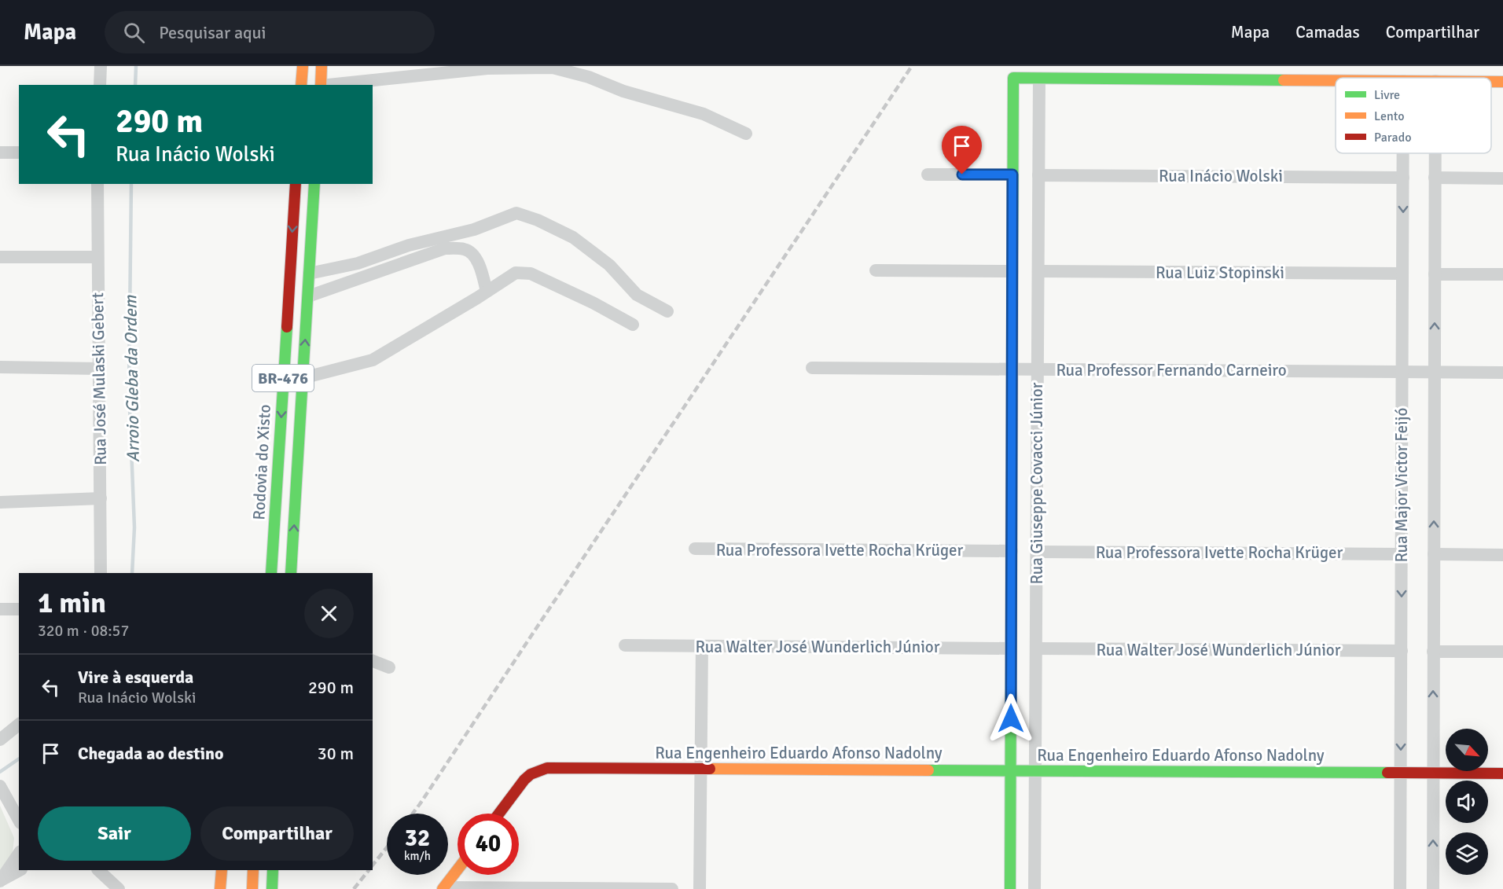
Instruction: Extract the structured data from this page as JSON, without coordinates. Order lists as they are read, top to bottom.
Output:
{
  "streets": {
    "main road": [
      "BR-476",
      "Rodovia do Xisto",
      "Rua Giuseppe Covacci Júnior",
      "Rua Engenheiro Eduardo Afonso Nadolny"
    ],
    "street": [
      "Rua Inácio Wolski",
      "Rua Luiz Stopinski",
      "Rua Professor Fernando Carneiro",
      "Rua José Mulaski Gebert",
      "Rua Major Victor Feijó",
      "Rua Professora Ivette Rocha Krüger",
      "Rua Walter José Wunderlich Júnior"
    ]
  },
  "crossings": [
    ["Rua Inácio Wolski", "Rua Giuseppe Covacci Júnior"],
    ["Rua Inácio Wolski", "Rua Major Victor Feijó"],
    ["Rua Luiz Stopinski", "Rua Giuseppe Covacci Júnior"],
    ["Rua Luiz Stopinski", "Rua Major Victor Feijó"],
    ["Rua Professor Fernando Carneiro", "Rua Giuseppe Covacci Júnior"],
    ["Rua Professor Fernando Carneiro", "Rua Major Victor Feijó"],
    ["Rua Giuseppe Covacci Júnior", "Rua Professora Ivette Rocha Krüger"],
    ["Rua Giuseppe Covacci Júnior", "Rua Walter José Wunderlich Júnior"],
    ["Rua Giuseppe Covacci Júnior", "Rua Engenheiro Eduardo Afonso Nadolny"],
    ["Rua Major Victor Feijó", "Rua Professora Ivette Rocha Krüger"],
    ["Rua Major Victor Feijó", "Rua Walter José Wunderlich Júnior"],
    ["Rua Major Victor Feijó", "Rua Engenheiro Eduardo Afonso Nadolny"]
  ],
  "water": ["Arroio Gleba da Ordem"],
  "legend": ["Livre", "Lento", "Parado"],
  "north": "bottom right",
  "page": {
    "header": "Mapa",
    "search": "Pesquisar aqui",
    "nav": ["Mapa", "Camadas", "Compartilhar"],
    "turn": ["290 m", "Rua Inácio Wolski"],
    "heading": ["1 min", "320 m · 08:57"],
    "list": [
      {
        "name": "Vire à esquerda",
        "note": "Rua Inácio Wolski",
        "value": "290 m"
      },
      {
        "name": "Chegada ao destino",
        "value": "30 m"
      }
    ],
    "buttons": ["Sair", "Compartilhar"],
    "speed": "32 km/h",
    "limit": "40"
  }
}
